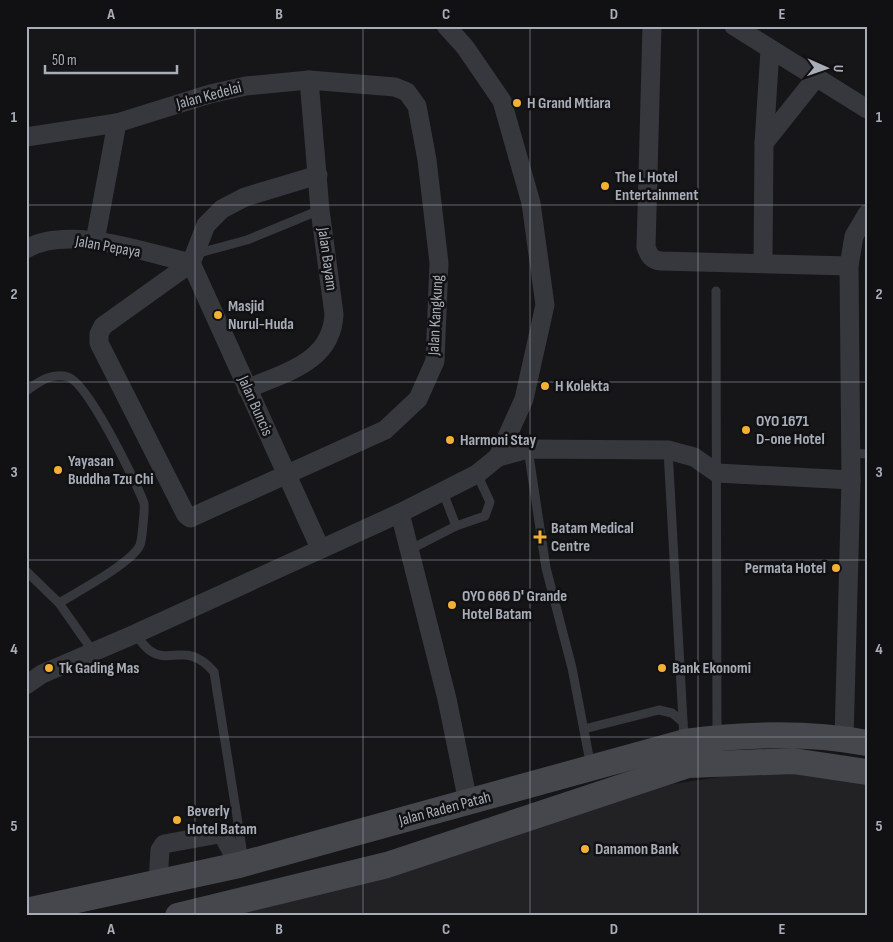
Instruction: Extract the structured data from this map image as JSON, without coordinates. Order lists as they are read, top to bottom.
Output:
{
  "streets": {
    "main road": ["Jalan Raden Patah"],
    "street": [
      "Jalan Kedelai",
      "Jalan Pepaya",
      "Jalan Bayam",
      "Jalan Kangkung",
      "Jalan Buncis"
    ]
  },
  "crossings": [
    ["Jalan Kedelai", "Jalan Bayam"],
    ["Jalan Kedelai", "Jalan Kangkung"],
    ["Jalan Pepaya", "Jalan Kangkung"],
    ["Jalan Pepaya", "Jalan Buncis"],
    ["Jalan Bayam", "Jalan Buncis"],
    ["Jalan Kangkung", "Jalan Buncis"]
  ],
  "places": {
    "other": [
      "H Grand Mtiara",
      "The L Hotel Entertainment",
      "Masjid Nurul-Huda",
      "H Kolekta",
      "OYO 1671 D-one Hotel",
      "Harmoni Stay",
      "Yayasan Buddha Tzu Chi",
      "Permata Hotel",
      "OYO 666 D' Grande Hotel Batam",
      "Tk Gading Mas",
      "Bank Ekonomi",
      "Beverly Hotel Batam",
      "Danamon Bank"
    ],
    "health": ["Batam Medical Centre"]
  },
  "scale_bar": "50 m",
  "north": "right",
  "grid": {
    "columns": [
      "A",
      "B",
      "C",
      "D",
      "E"
    ],
    "rows": [
      "1",
      "2",
      "3",
      "4",
      "5"
    ]
  }
}
